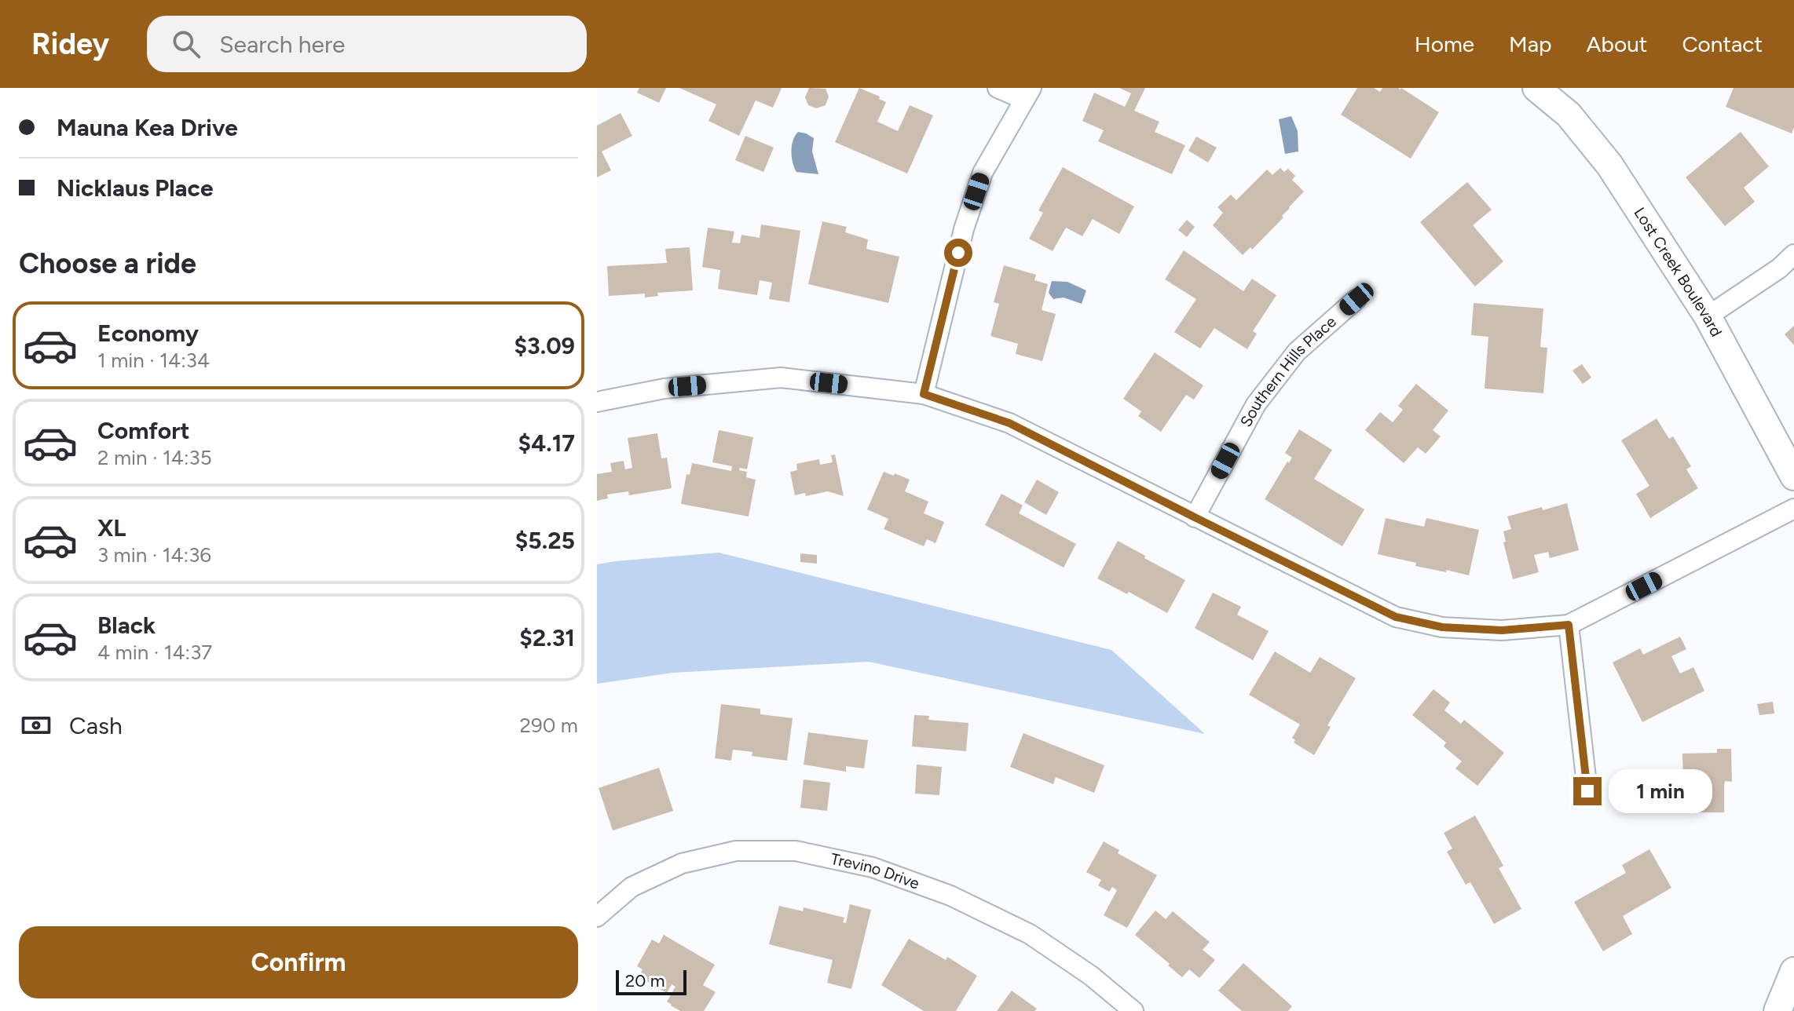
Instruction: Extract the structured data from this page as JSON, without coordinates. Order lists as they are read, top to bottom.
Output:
{
  "streets": {
    "street": ["Lost Creek Boulevard", "Southern Hills Place", "Trevino Drive"]
  },
  "scale_bar": "20 m",
  "page": {
    "header": "Ridey",
    "search": "Search here",
    "nav": [
      "Home",
      "Map",
      "About",
      "Contact"
    ],
    "banner": ["Mauna Kea Drive", "Nicklaus Place"],
    "heading": "Choose a ride",
    "list": [
      {
        "name": "Economy",
        "note": "1 min · 14:34",
        "value": "$3.09"
      },
      {
        "name": "Comfort",
        "note": "2 min · 14:35",
        "value": "$4.17"
      },
      {
        "name": "XL",
        "note": "3 min · 14:36",
        "value": "$5.25"
      },
      {
        "name": "Black",
        "note": "4 min · 14:37",
        "value": "$2.31"
      }
    ],
    "pay": ["Cash", "290 m"],
    "bubble": "1 min",
    "buttons": "Confirm",
    "scale": "20 m"
  }
}
